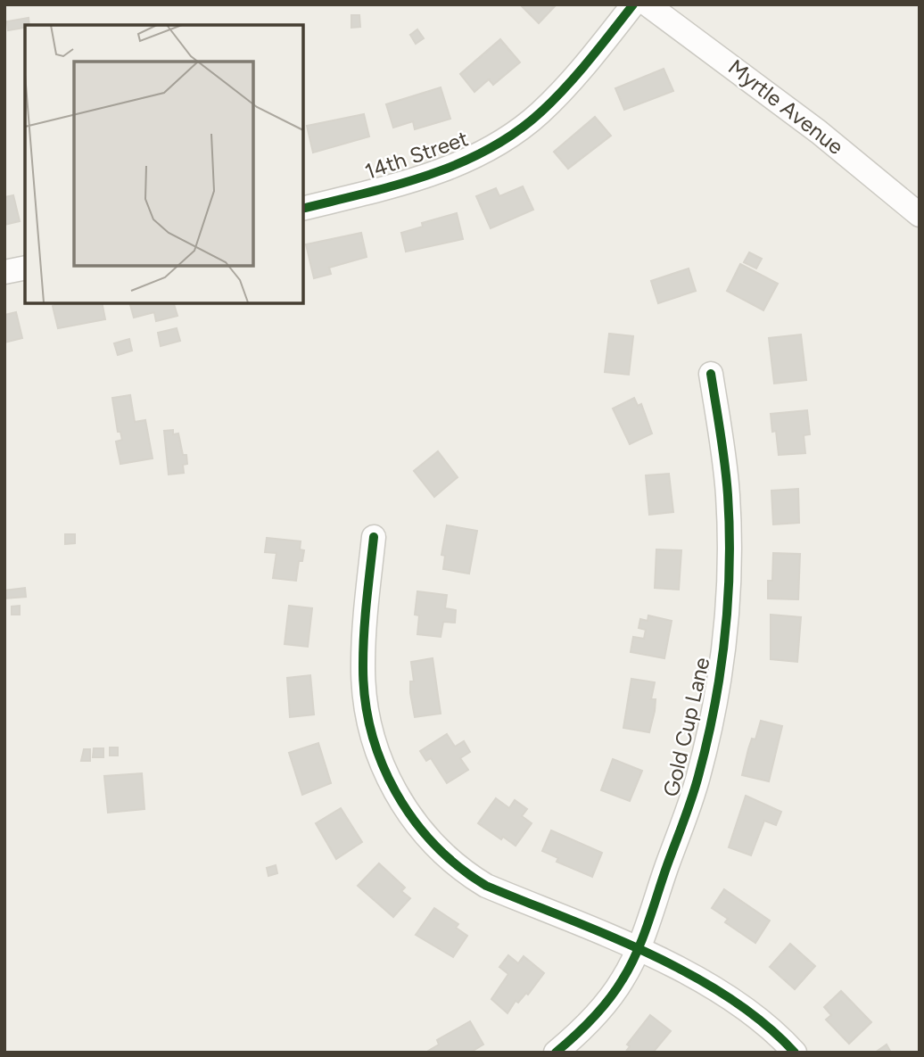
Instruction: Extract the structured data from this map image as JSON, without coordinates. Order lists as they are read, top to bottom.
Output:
{
  "streets": {
    "street": ["Myrtle Avenue", "14th Street", "Gold Cup Lane"]
  }
}
